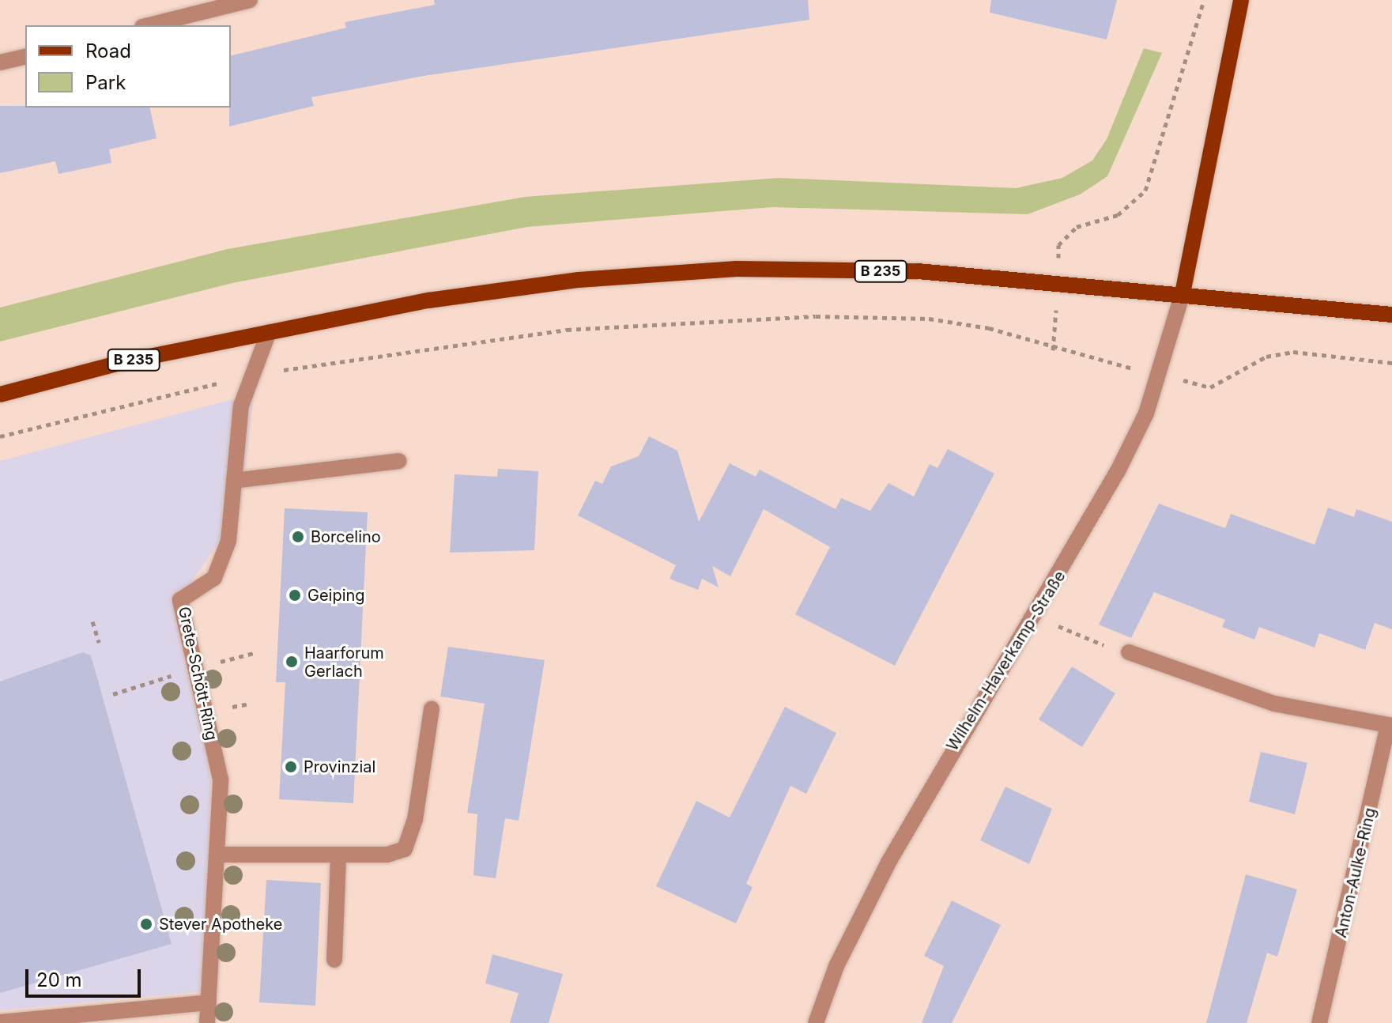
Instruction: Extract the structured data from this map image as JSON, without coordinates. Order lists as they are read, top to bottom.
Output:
{
  "streets": {
    "main road": ["B 235"],
    "street": ["Wilhelm-Haverkamp-Straße", "Grete-Schött-Ring", "Anton-Aulke-Ring"]
  },
  "crossings": [
    ["B 235", "Wilhelm-Haverkamp-Straße"],
    ["B 235", "Grete-Schött-Ring"]
  ],
  "places": [
    "Borcelino",
    "Geiping",
    "Haarforum Gerlach",
    "Provinzial",
    "Stever Apotheke"
  ],
  "legend": ["Road", "Park"],
  "scale_bar": "20 m"
}
